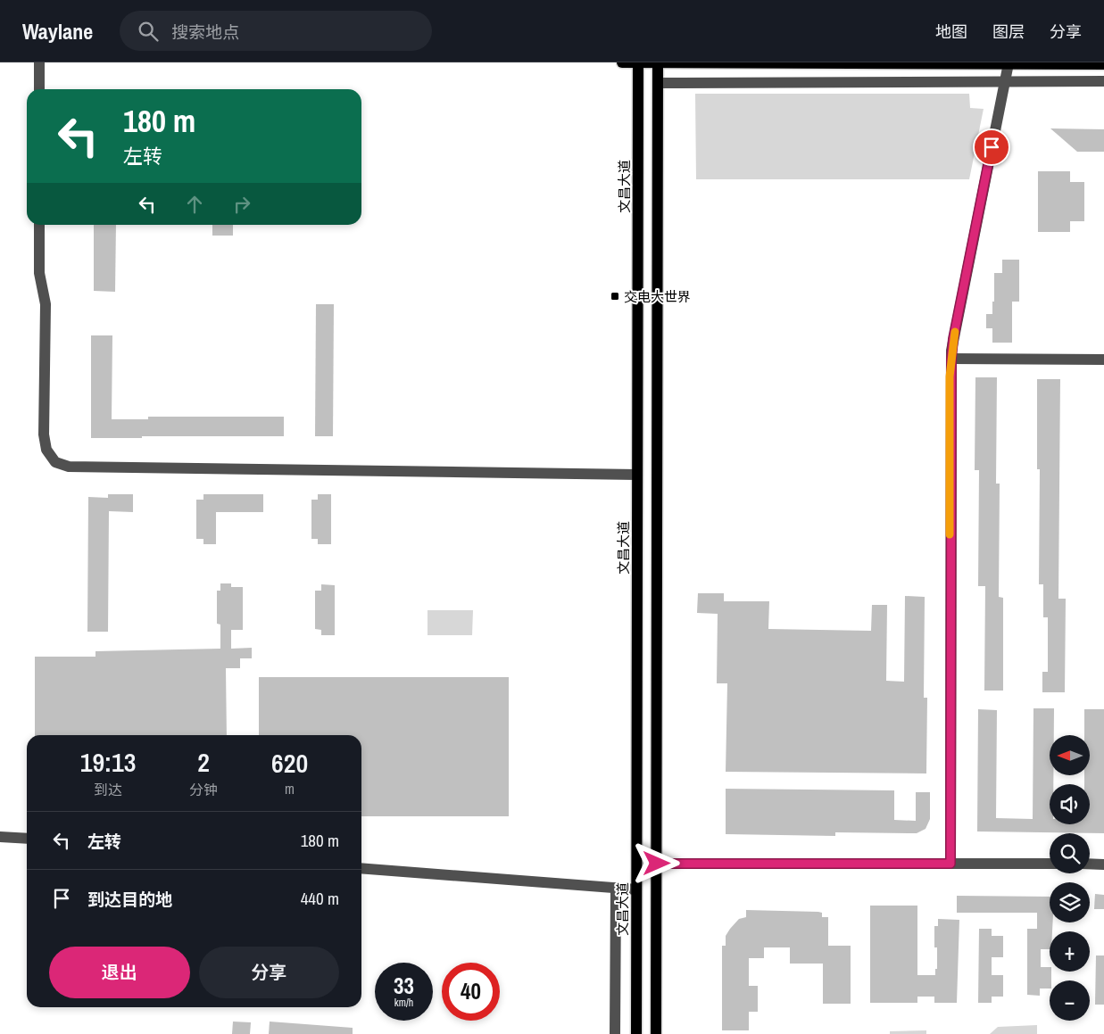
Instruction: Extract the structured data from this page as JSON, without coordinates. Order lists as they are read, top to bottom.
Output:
{
  "streets": {
    "main road": ["文昌大道"]
  },
  "places": {
    "transit": ["交电大世界"]
  },
  "north": "left",
  "page": {
    "header": "Waylane",
    "search": "搜索地点",
    "nav": ["地图", "图层", "分享"],
    "turn": ["180 m", "左转"],
    "map_buttons": ["+", "−"],
    "eta": [
      "19:13",
      "到达",
      "2",
      "分钟",
      "620",
      "m"
    ],
    "list": [
      {
        "name": "左转",
        "value": "180 m"
      },
      {
        "name": "到达目的地",
        "value": "440 m"
      }
    ],
    "buttons": ["退出", "分享"],
    "speed": "33 km/h",
    "limit": "40"
  }
}
